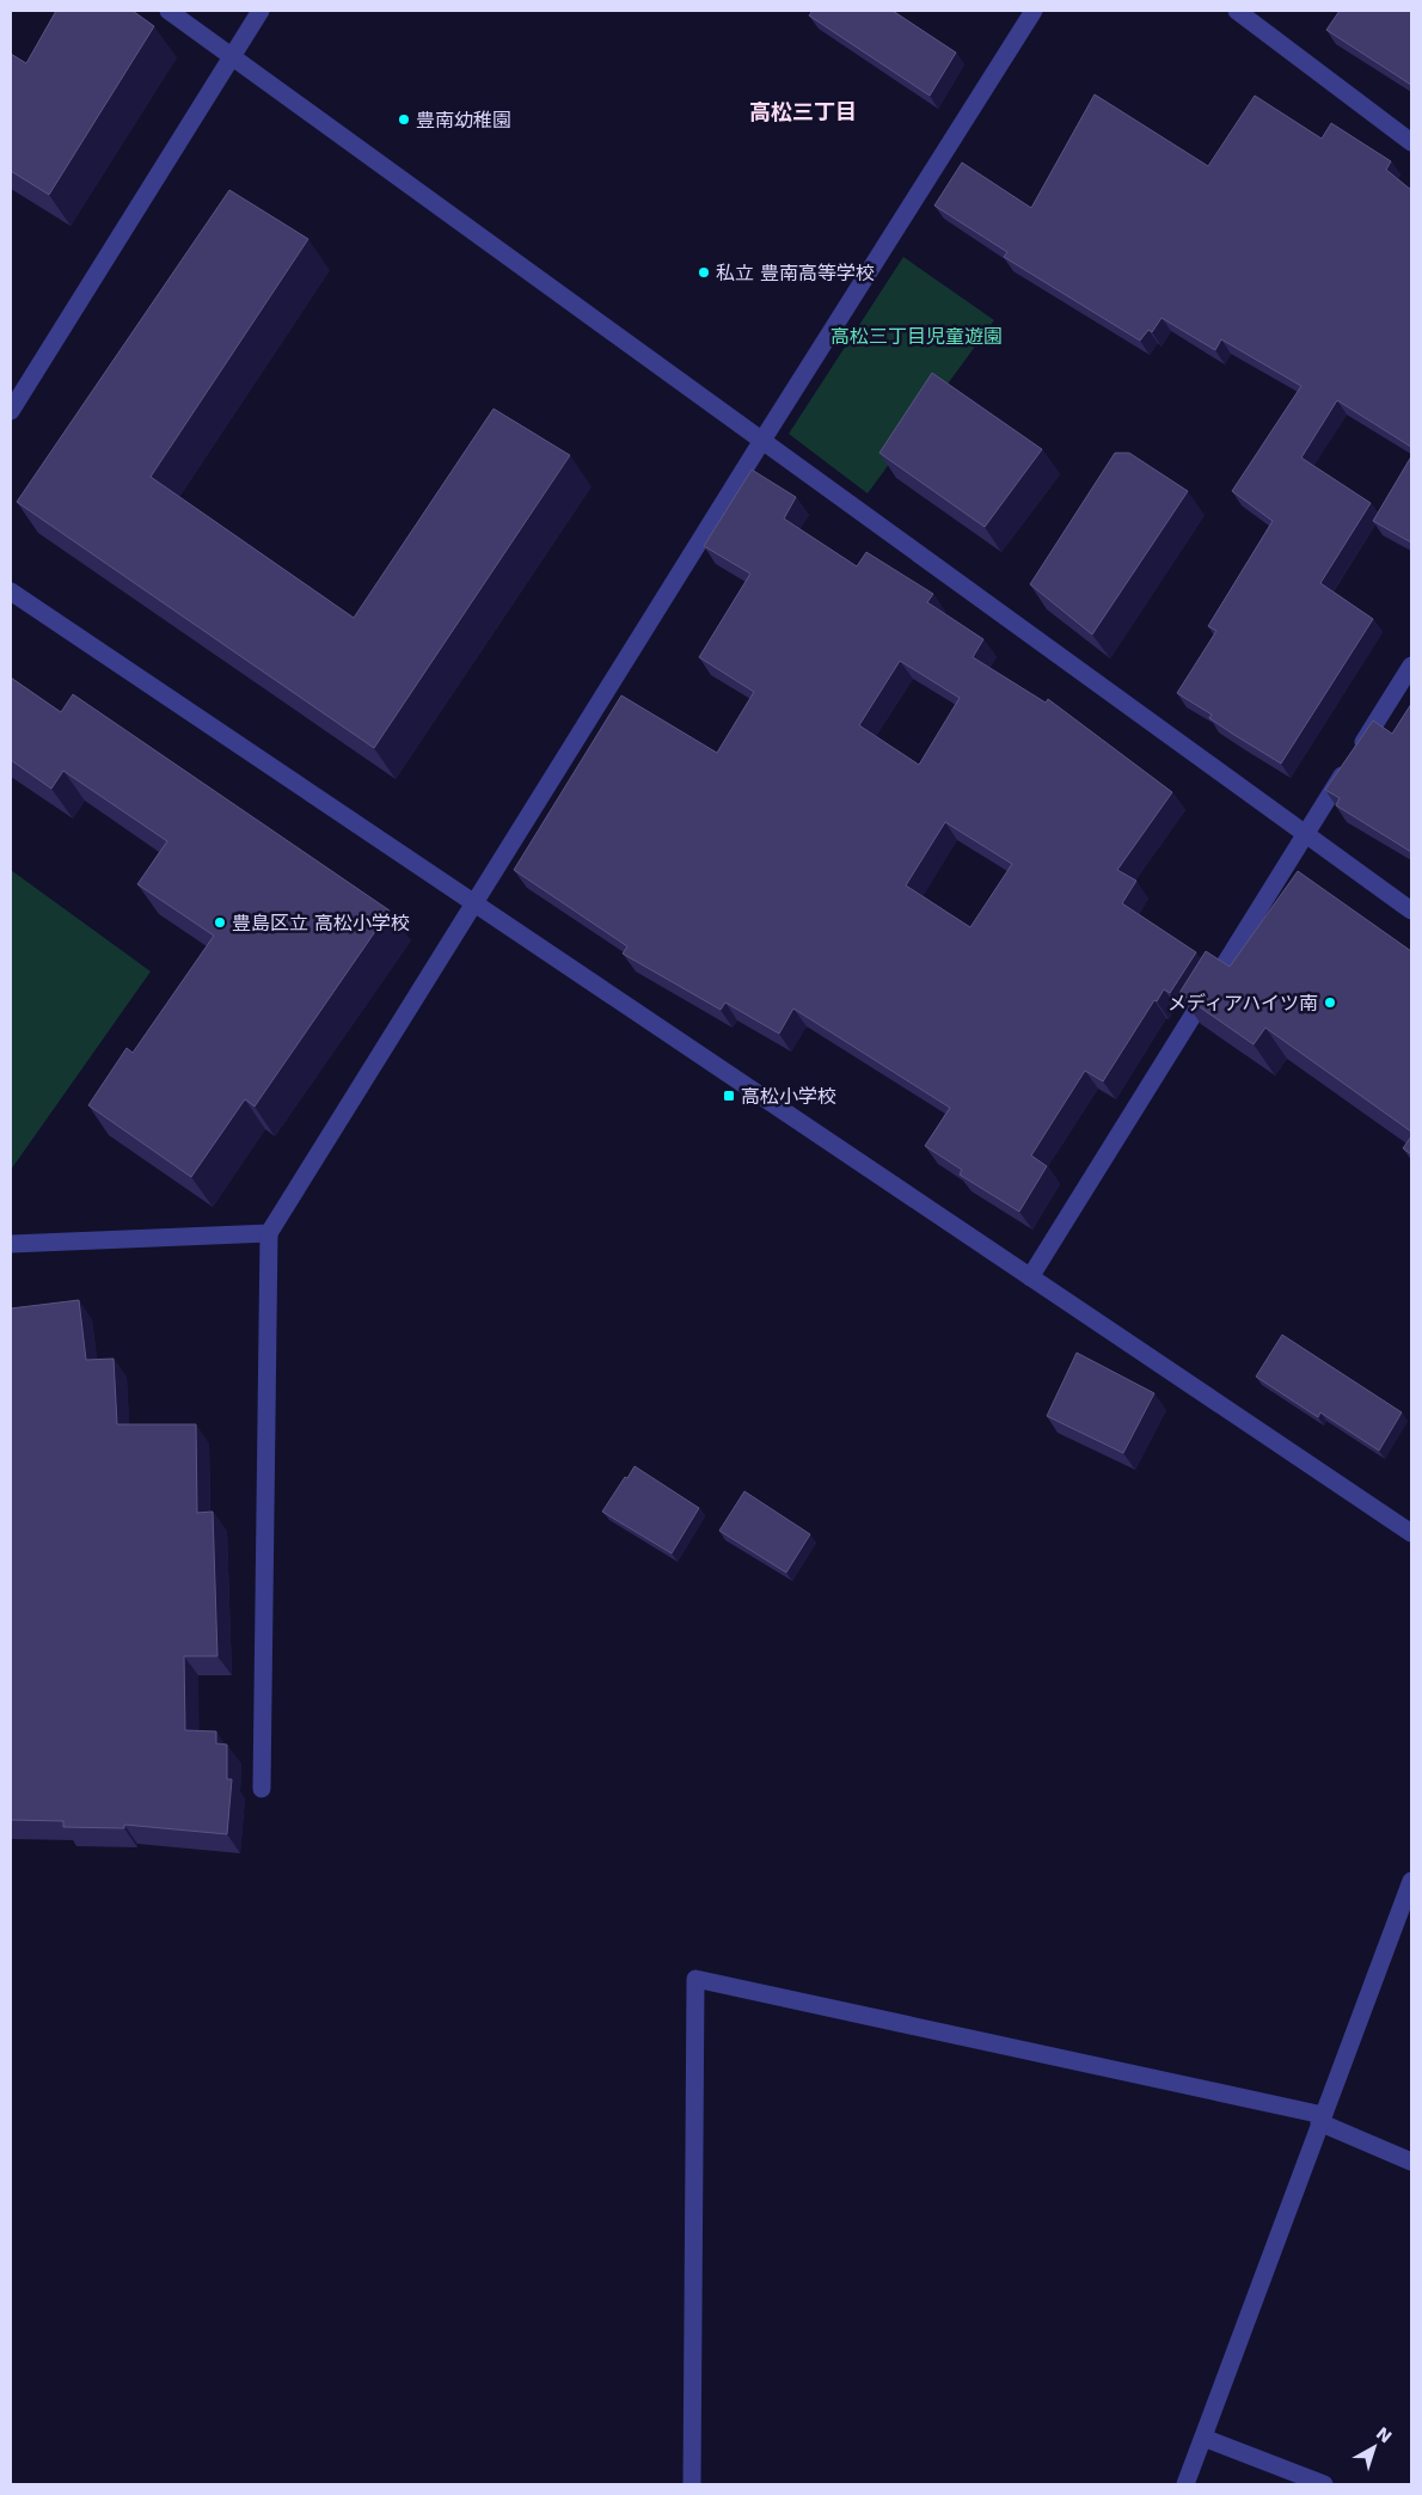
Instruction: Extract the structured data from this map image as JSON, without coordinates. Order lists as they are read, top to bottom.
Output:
{
  "districts": ["高松三丁目"],
  "parks": ["高松三丁目児童遊園"],
  "places": {
    "other": [
      "豊南幼稚園",
      "私立 豊南高等学校",
      "豊島区立 高松小学校",
      "メディアハイツ南"
    ],
    "transit": ["高松小学校"]
  },
  "north": "top right"
}
